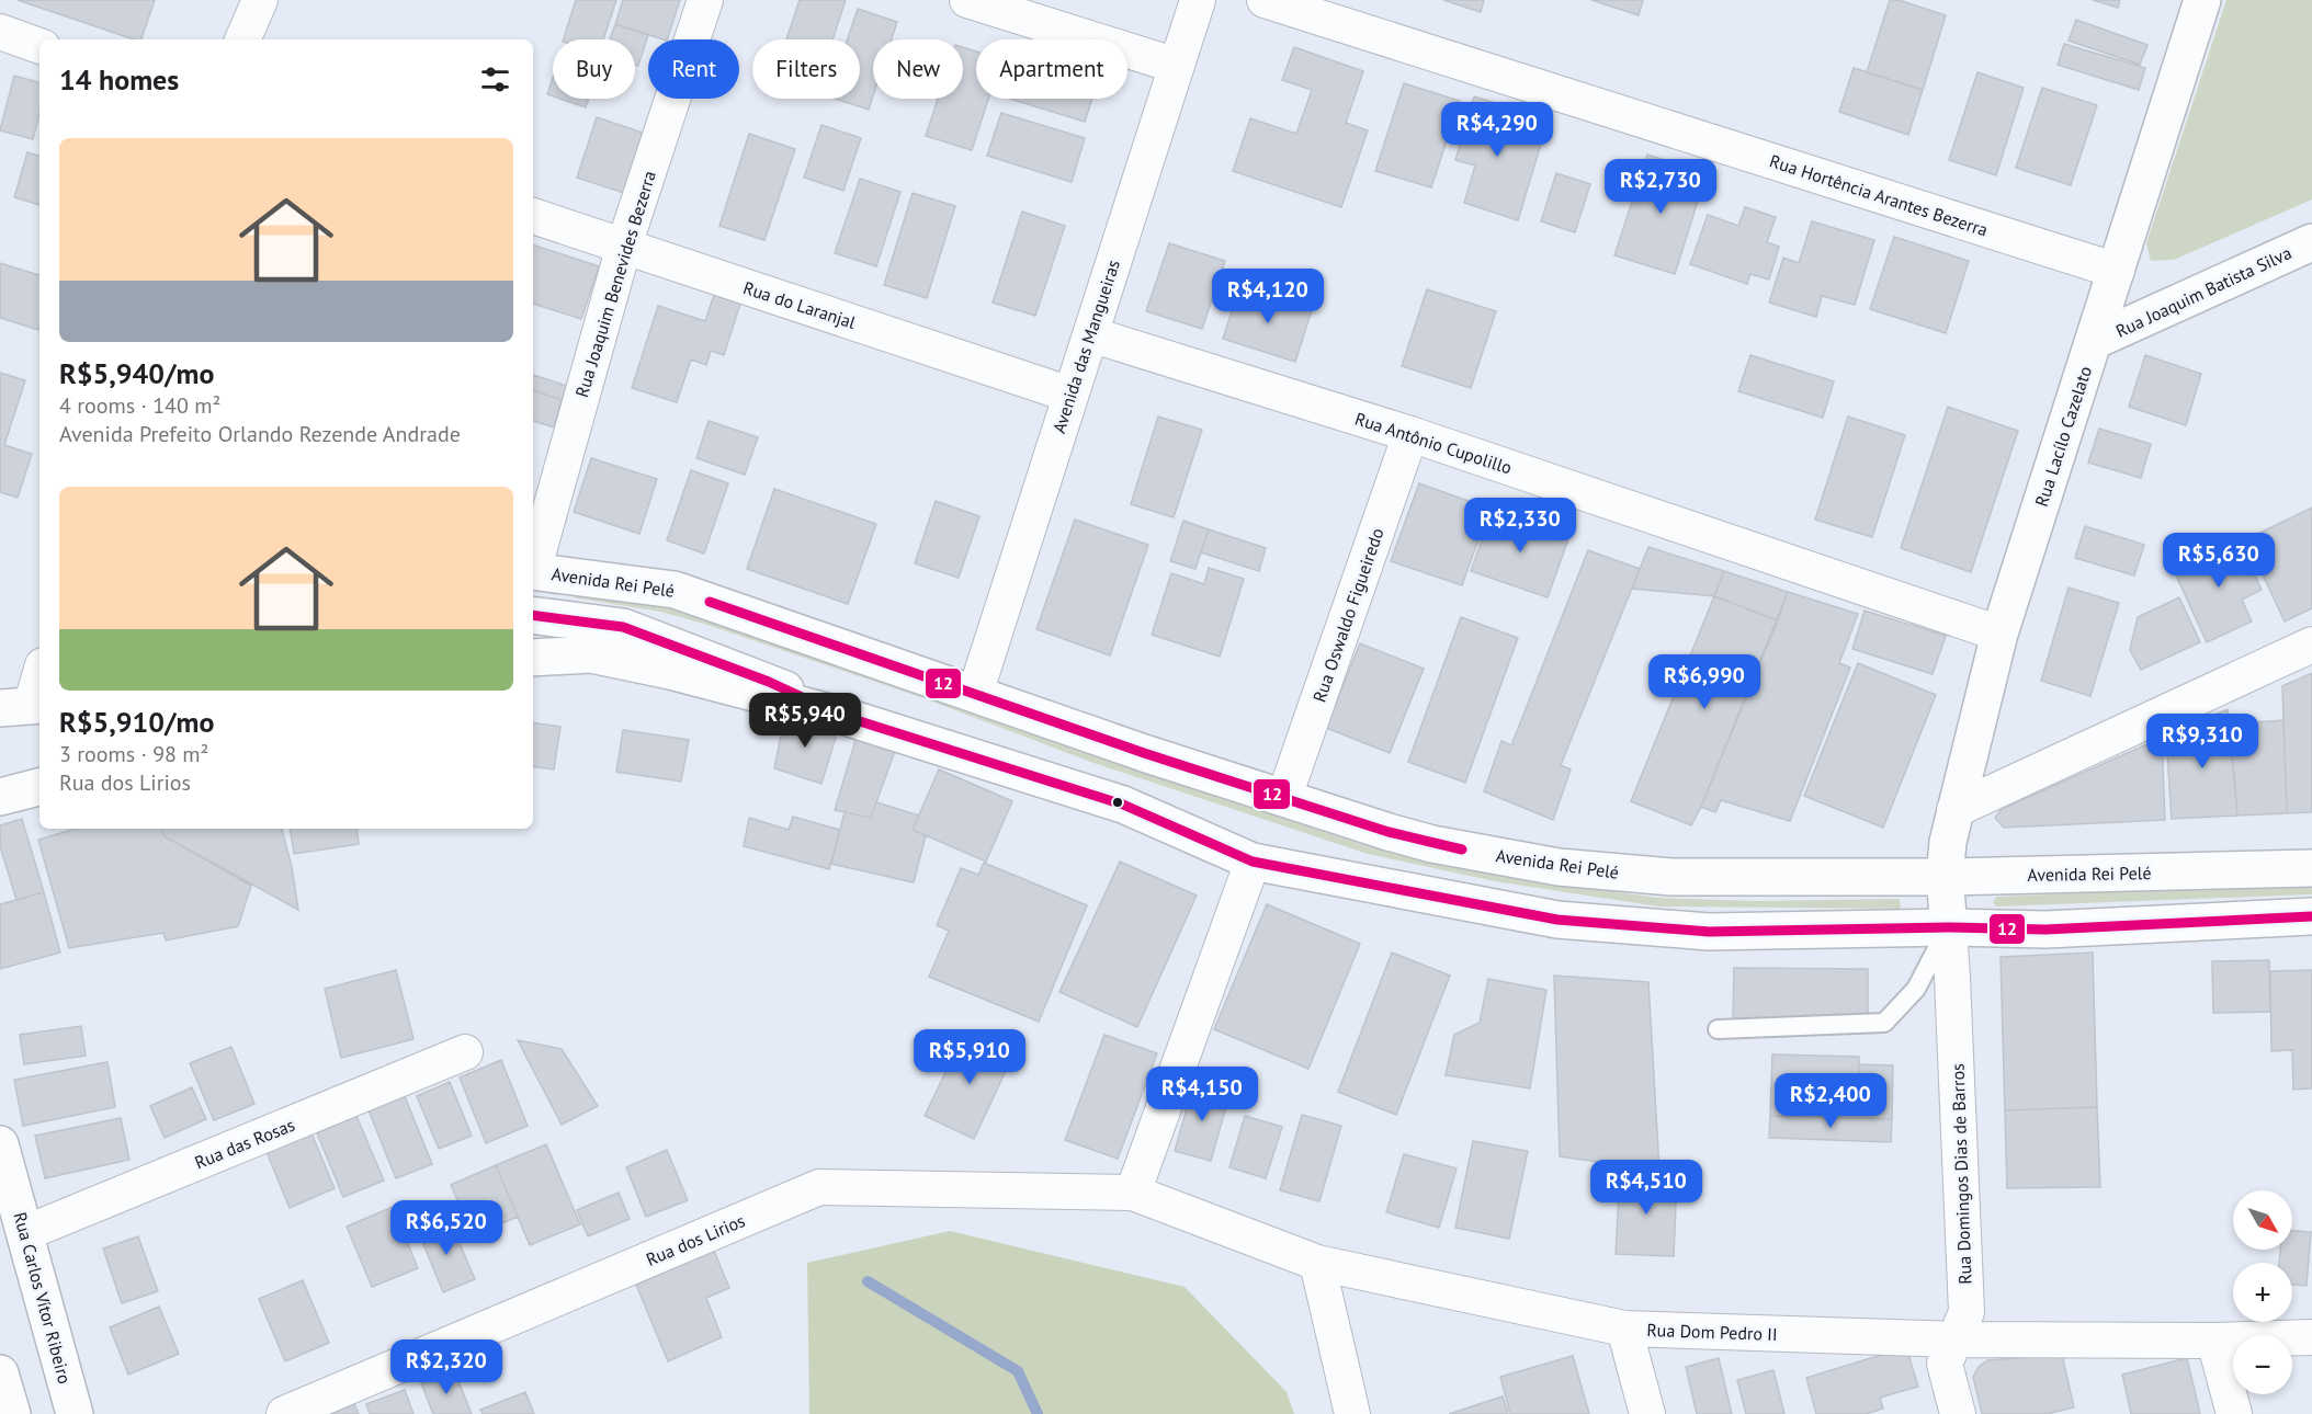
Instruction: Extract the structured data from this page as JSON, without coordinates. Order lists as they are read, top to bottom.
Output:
{
  "streets": {
    "main road": [
      "Rua Joaquim Batista Silva",
      "Rua Lacílo Cazelato",
      "Avenida Rei Pelé",
      "Rua Carlos Vítor Ribeiro"
    ],
    "street": [
      "Rua Hortência Arantes Bezerra",
      "Rua Joaquim Benevides Bezerra",
      "Rua do Laranjal",
      "Avenida das Mangueiras",
      "Rua Antônio Cupolillo",
      "Rua Oswaldo Figueiredo",
      "Rua das Rosas",
      "Rua Domingos Dias de Barros",
      "Rua dos Lirios",
      "Rua Dom Pedro II"
    ]
  },
  "crossings": [
    ["Rua Hortência Arantes Bezerra", "Rua Lacílo Cazelato"],
    ["Rua Joaquim Benevides Bezerra", "Rua do Laranjal"],
    ["Rua Joaquim Batista Silva", "Rua Lacílo Cazelato"],
    ["Rua do Laranjal", "Avenida das Mangueiras"],
    ["Avenida das Mangueiras", "Rua Antônio Cupolillo"],
    ["Avenida das Mangueiras", "Avenida Rei Pelé"],
    ["Rua Lacílo Cazelato", "Rua Antônio Cupolillo"],
    ["Rua Lacílo Cazelato", "Avenida Rei Pelé"],
    ["Rua Lacílo Cazelato", "Rua Domingos Dias de Barros"],
    ["Rua Antônio Cupolillo", "Rua Oswaldo Figueiredo"],
    ["Avenida Rei Pelé", "Rua Oswaldo Figueiredo"],
    ["Rua das Rosas", "Rua Carlos Vítor Ribeiro"],
    ["Rua Domingos Dias de Barros", "Rua Dom Pedro II"],
    ["Rua dos Lirios", "Rua Dom Pedro II"]
  ],
  "lines": ["transit line 12"],
  "north": "bottom right",
  "page": {
    "chip": [
      "Buy",
      "Rent",
      "Filters",
      "New",
      "Apartment"
    ],
    "heading": "14 homes",
    "price": [
      "R$4,290",
      "R$2,730",
      "R$4,120",
      "R$2,330",
      "R$5,630",
      "R$6,990",
      "R$5,940",
      "R$9,310",
      "R$5,910",
      "R$4,150",
      "R$2,400",
      "R$4,510",
      "R$6,520",
      "R$2,320"
    ],
    "list": [
      {
        "name": "R$5,940/mo",
        "note": "4 rooms · 140 m² · Avenida Prefeito Orlando Rezende Andrade"
      },
      {
        "name": "R$5,910/mo",
        "note": "3 rooms · 98 m² · Rua dos Lirios"
      }
    ],
    "map_buttons": ["+", "−"]
  }
}
